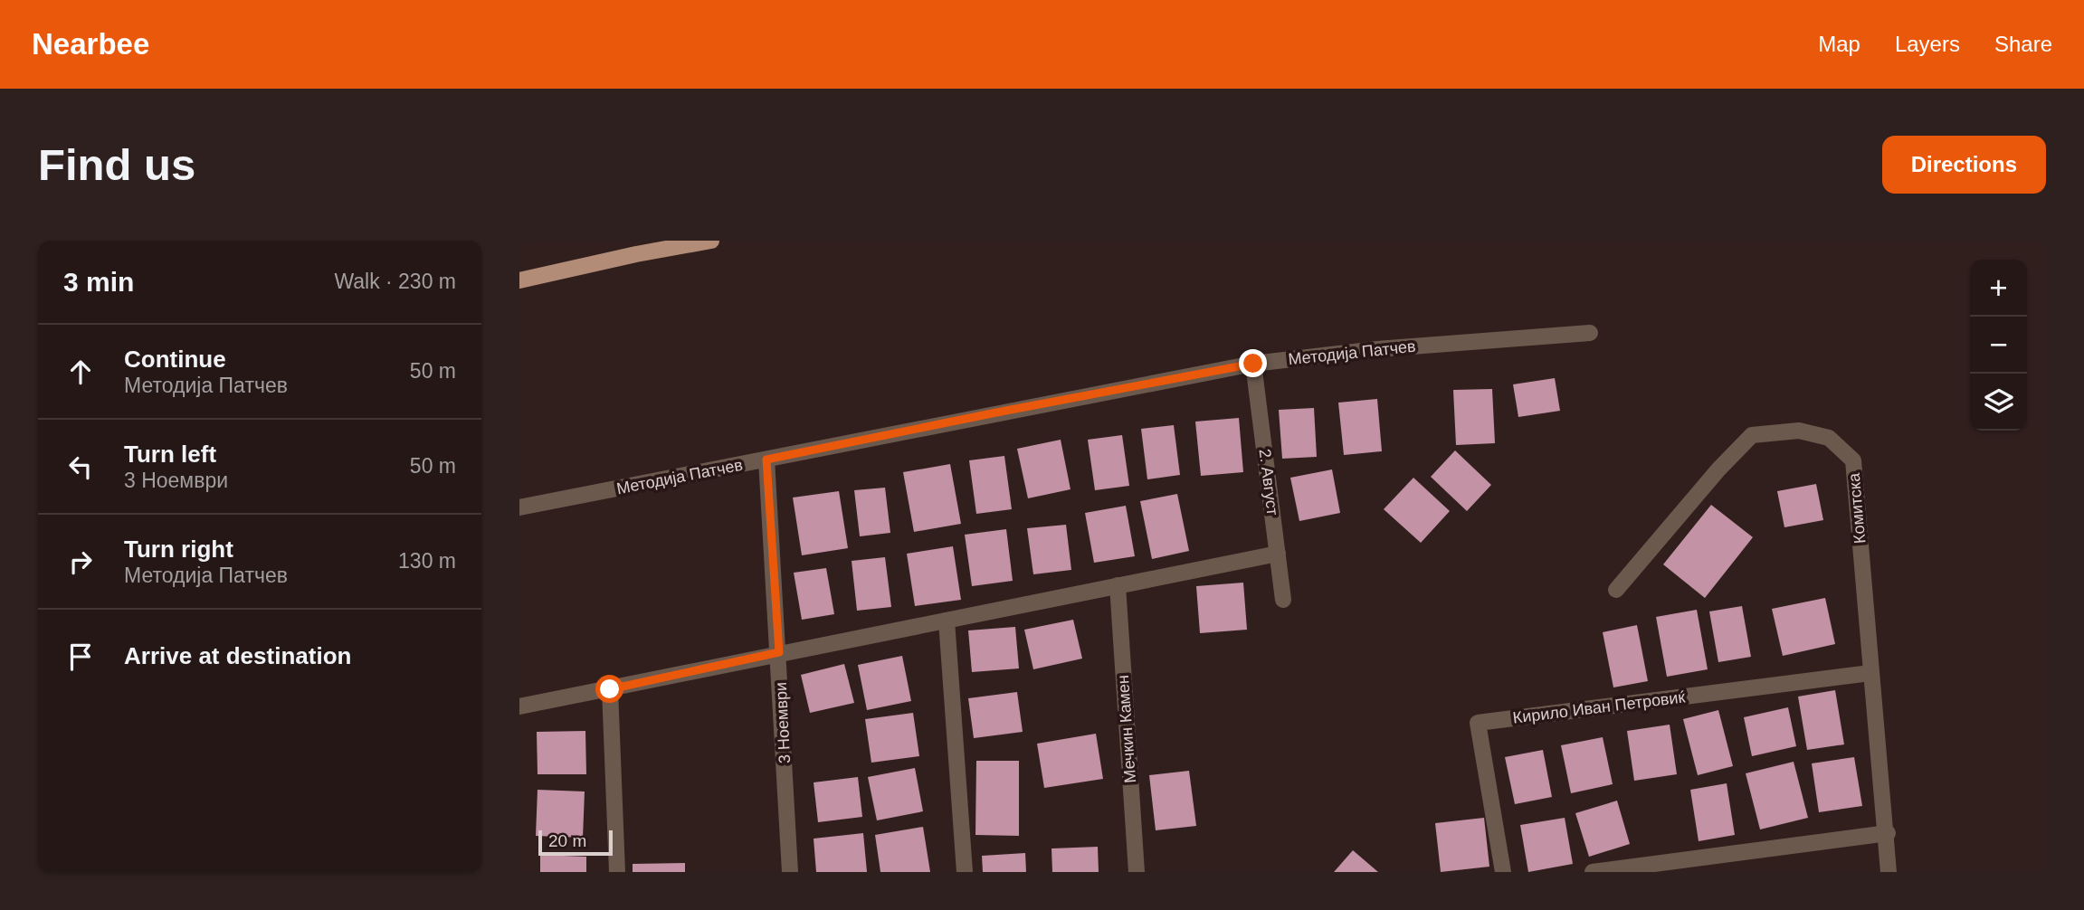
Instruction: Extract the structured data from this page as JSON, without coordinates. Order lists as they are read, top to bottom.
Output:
{
  "streets": {
    "street": [
      "Методиjа Патчев",
      "2. Август",
      "Комитска",
      "Кирило Иван Петровиќ",
      "3 Ноември",
      "Мечкин Камен"
    ]
  },
  "crossings": [
    ["Методиjа Патчев", "2. Август"],
    ["Методиjа Патчев", "3 Ноември"],
    ["Комитска", "Кирило Иван Петровиќ"]
  ],
  "scale_bar": "20 m",
  "page": {
    "header": "Nearbee",
    "nav": ["Map", "Layers", "Share"],
    "buttons": "Directions",
    "title": "Find us",
    "heading": ["3 min", "Walk · 230 m"],
    "map_buttons": ["+", "−"],
    "list": [
      ["Continue", "Методиjа Патчев", "50 m"],
      ["Turn left", "3 Ноември", "50 m"],
      ["Turn right", "Методиjа Патчев", "130 m"],
      "Arrive at destination"
    ],
    "scale": "20 m"
  }
}
